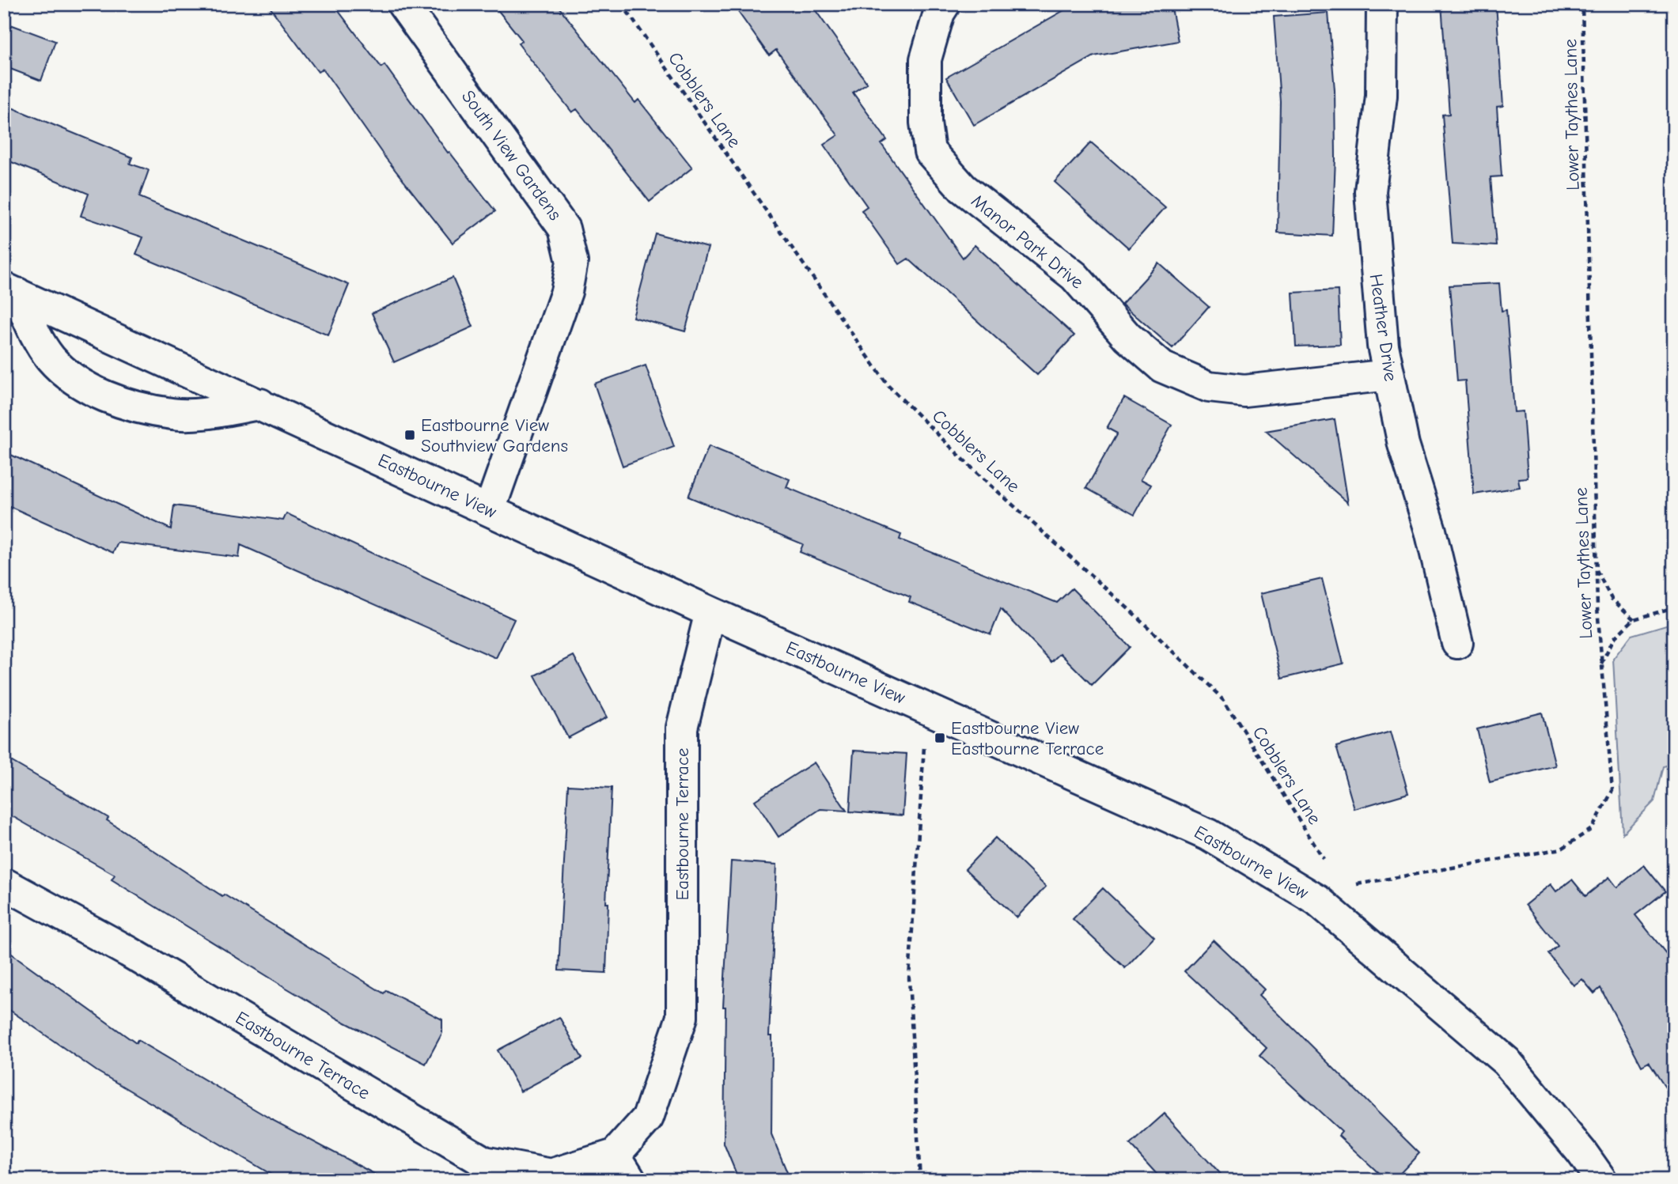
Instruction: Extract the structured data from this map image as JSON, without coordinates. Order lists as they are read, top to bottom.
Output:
{
  "streets": {
    "street": [
      "South View Gardens",
      "Manor Park Drive",
      "Heather Drive",
      "Eastbourne View",
      "Eastbourne Terrace"
    ],
    "path": ["Cobblers Lane", "Lower Taythes Lane"]
  },
  "crossings": [
    ["Lower Taythes Lane", "Eastbourne View"],
    ["South View Gardens", "Eastbourne View"],
    ["Manor Park Drive", "Heather Drive"],
    ["Eastbourne View", "Eastbourne Terrace"]
  ],
  "places": {
    "transit": ["Eastbourne View Southview Gardens", "Eastbourne View Eastbourne Terrace"]
  }
}
